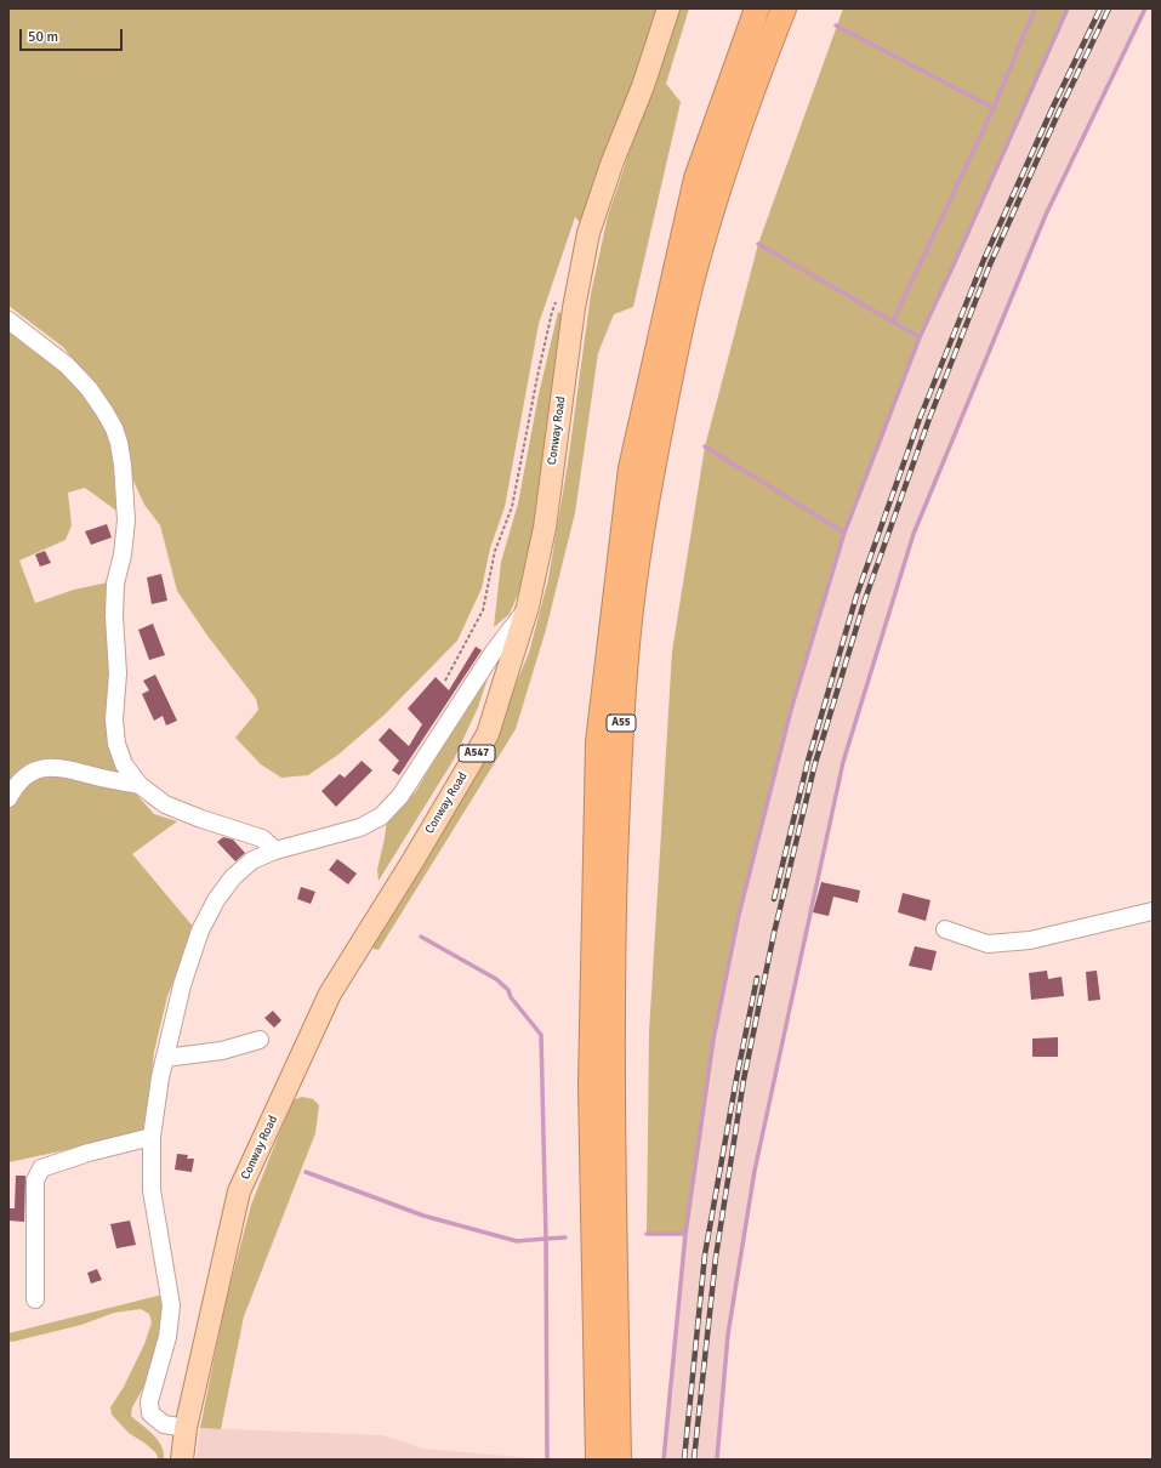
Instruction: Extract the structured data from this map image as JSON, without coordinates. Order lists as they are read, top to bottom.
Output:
{
  "streets": {
    "highway": ["A55"],
    "main road": ["Conway Road", "A547"]
  },
  "scale_bar": "50 m"
}
